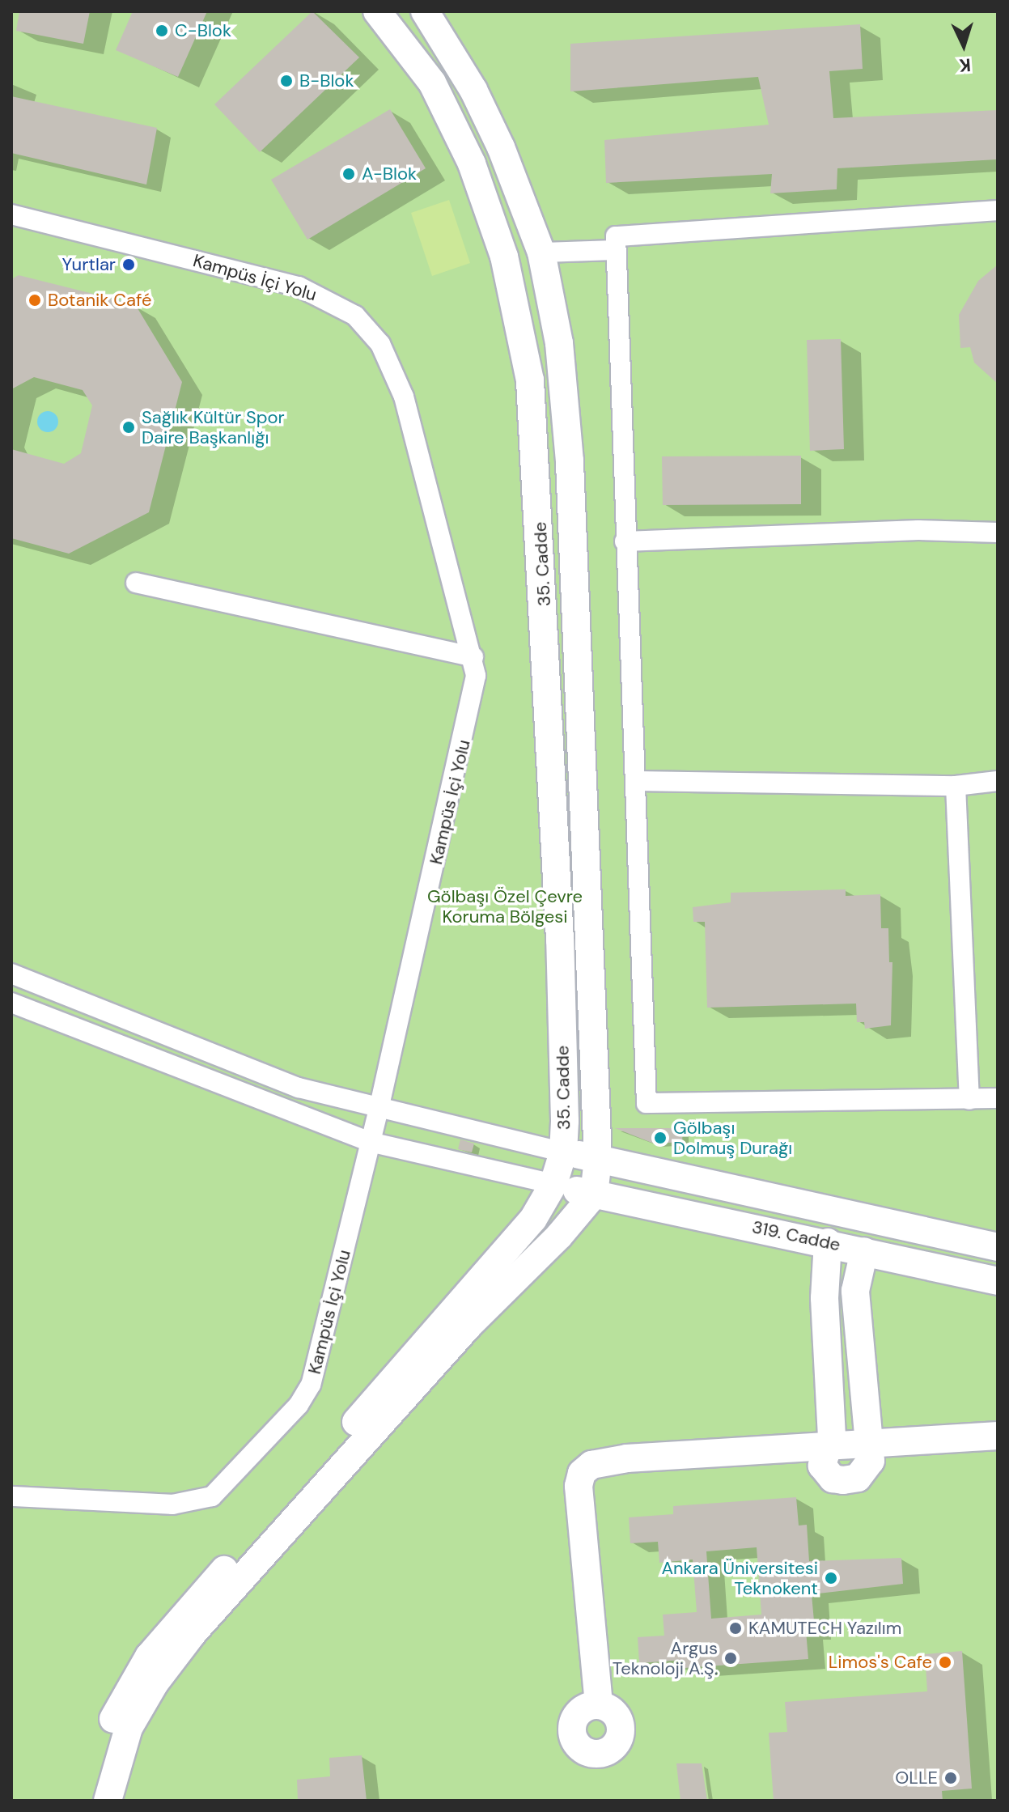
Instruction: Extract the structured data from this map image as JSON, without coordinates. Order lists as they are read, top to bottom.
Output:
{
  "streets": {
    "street": ["Kampüs İçi Yolu", "35. Cadde", "319. Cadde"]
  },
  "crossings": [
    ["35. Cadde", "319. Cadde"]
  ],
  "parks": ["Gölbaşı Özel Çevre Koruma Bölgesi"],
  "places": [
    "C-Blok",
    "B-Blok",
    "A-Blok",
    "Yurtlar",
    "Botanik Café",
    "Sağlık Kültür Spor Daire Başkanlığı",
    "Gölbaşı Dolmuş Durağı",
    "Ankara Üniversitesi Teknokent",
    "KAMUTECH Yazılım",
    "Argus Teknoloji A.Ş.",
    "Limos's Cafe",
    "OLLE"
  ],
  "north": "bottom"
}
